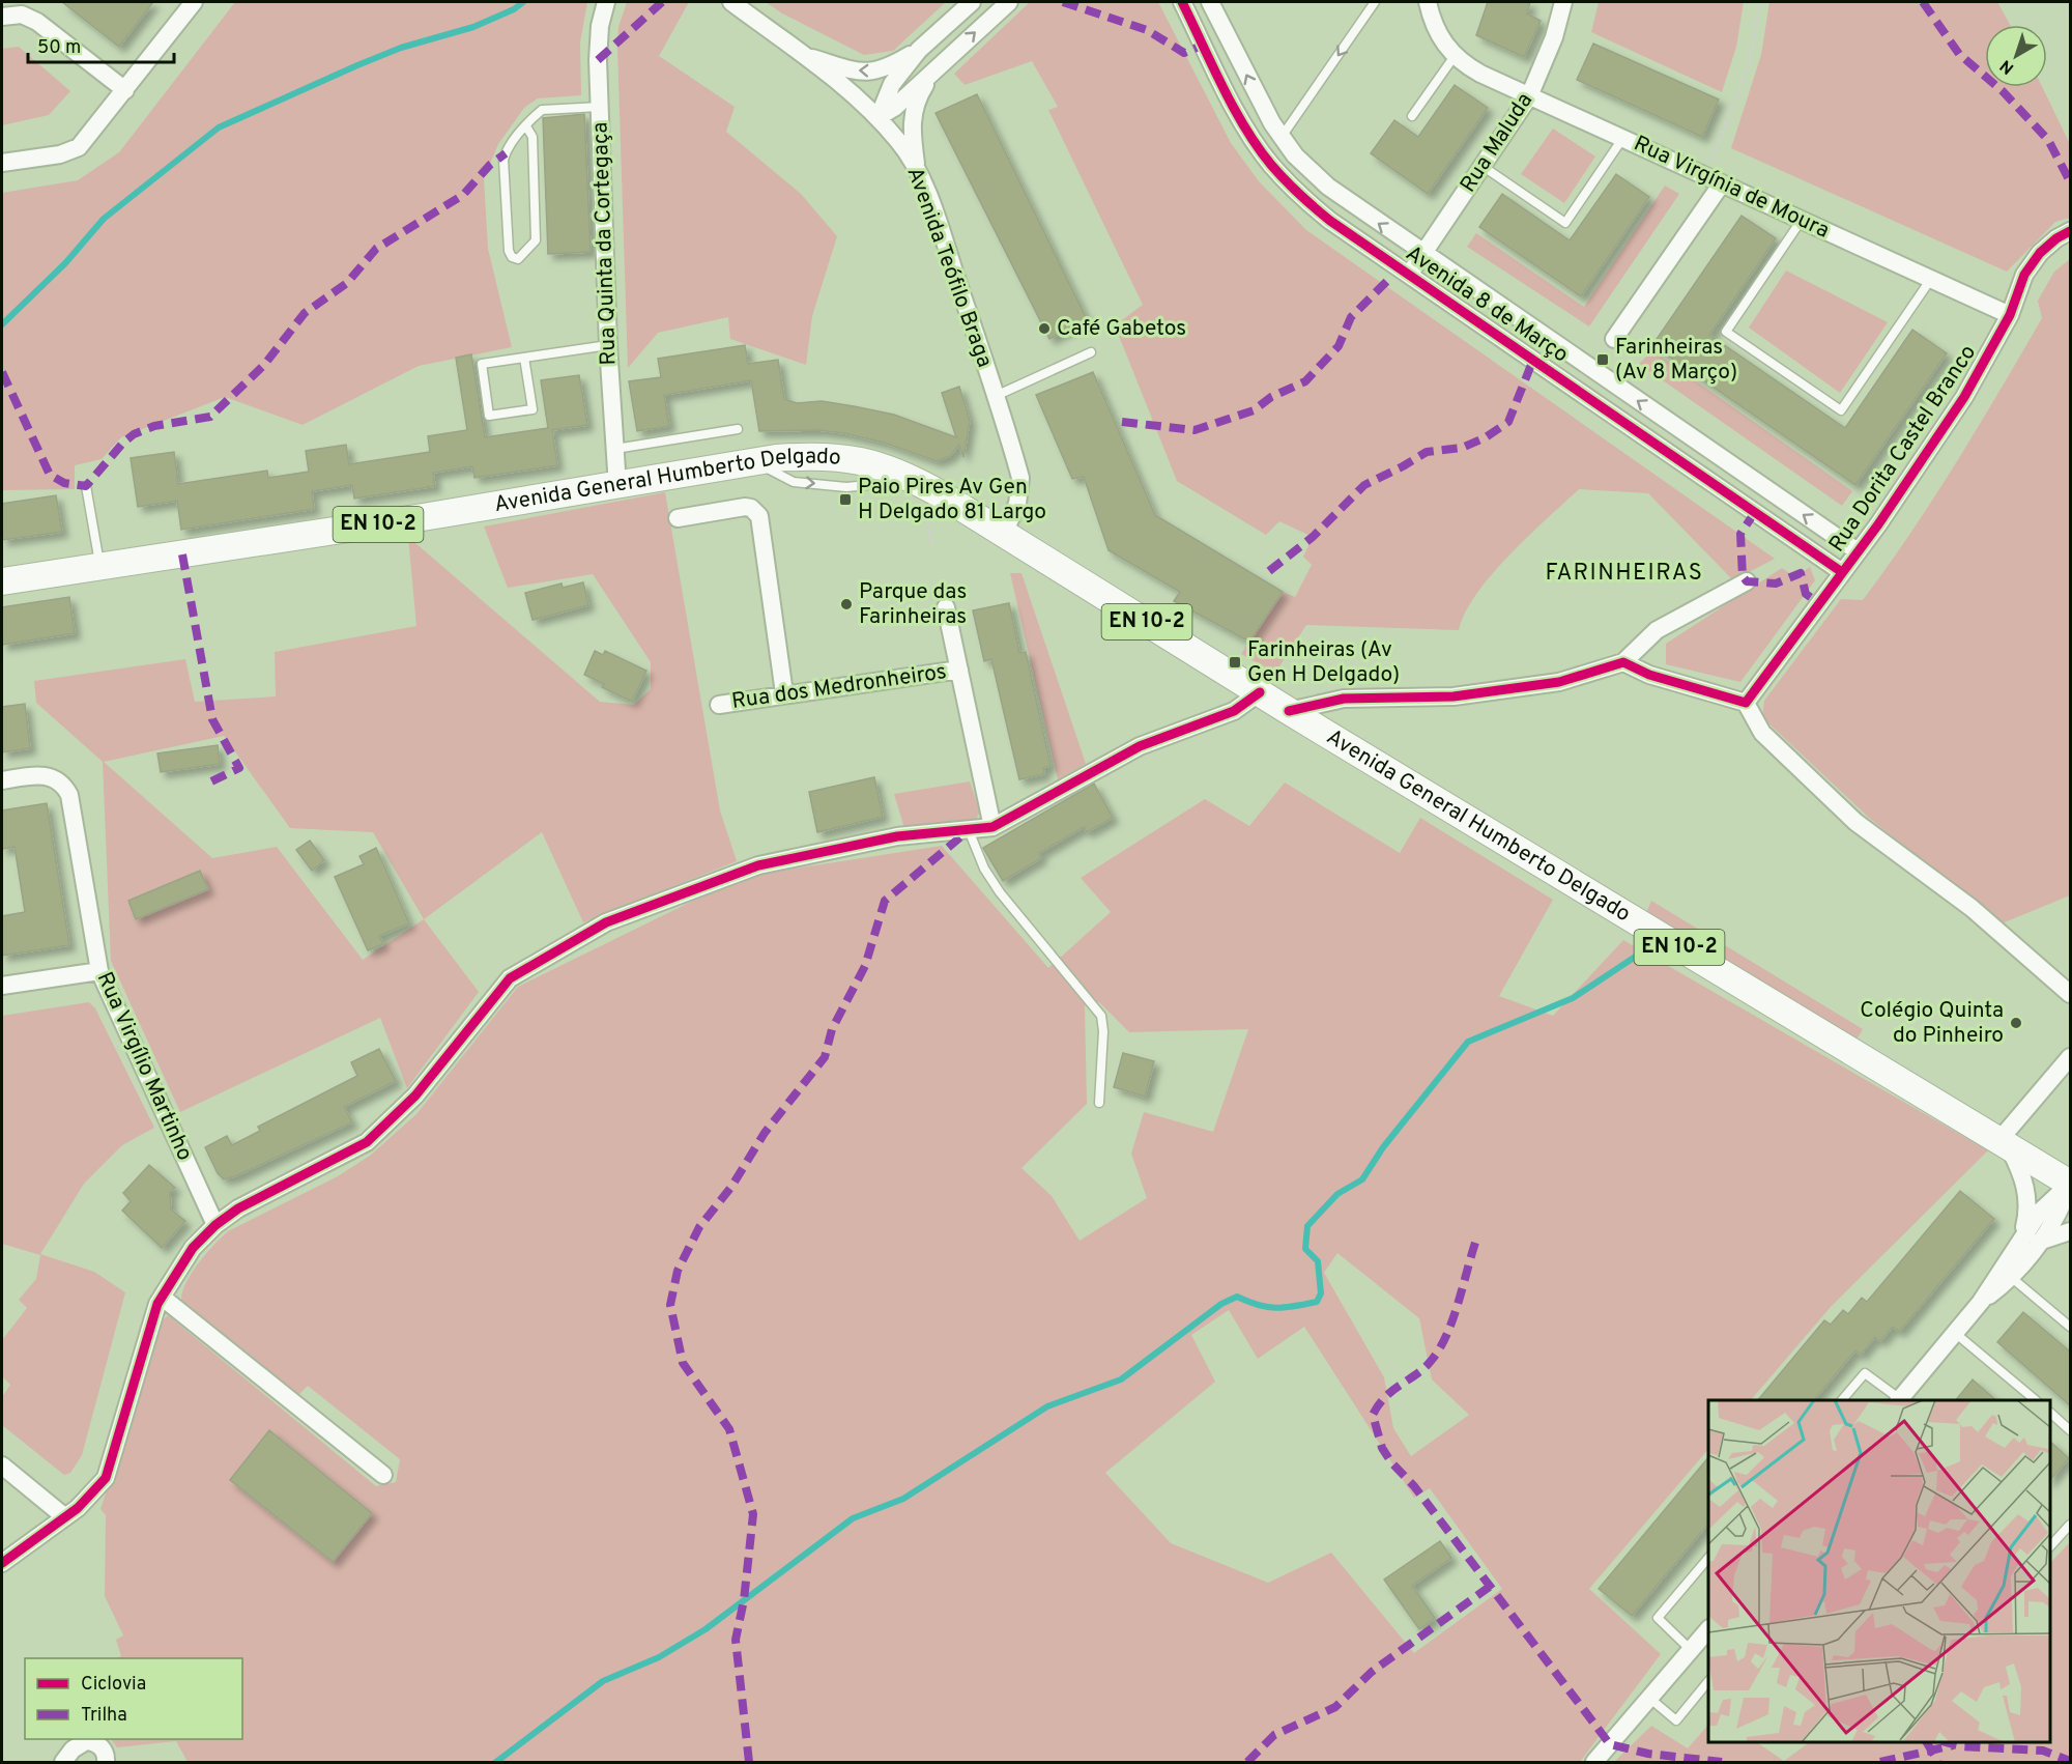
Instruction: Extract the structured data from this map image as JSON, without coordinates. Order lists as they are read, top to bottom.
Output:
{
  "streets": {
    "main road": ["Avenida General Humberto Delgado", "EN 10-2"],
    "street": [
      "Rua Maluda",
      "Rua Virgínia de Moura",
      "Rua Quinta da Cortegaça",
      "Avenida Teófilo Braga",
      "Avenida 8 de Março",
      "Rua Dorita Castel Branco",
      "Rua dos Medronheiros",
      "Rua Virgílio Martinho"
    ]
  },
  "crossings": [
    ["Rua Maluda", "Rua Virgínia de Moura"],
    ["Rua Maluda", "Avenida 8 de Março"],
    ["Rua Virgínia de Moura", "Rua Dorita Castel Branco"],
    ["Rua Quinta da Cortegaça", "Avenida General Humberto Delgado"],
    ["Avenida Teófilo Braga", "Avenida General Humberto Delgado"],
    ["Avenida 8 de Março", "Rua Dorita Castel Branco"]
  ],
  "districts": ["FARINHEIRAS"],
  "places": {
    "other": ["Café Gabetos", "Parque das Farinheiras", "Colégio Quinta do Pinheiro"],
    "transit": ["Farinheiras (Av 8 Março)", "Paio Pires Av Gen H Delgado 81 Largo", "Farinheiras (Av Gen H Delgado)"]
  },
  "legend": ["Ciclovia", "Trilha"],
  "scale_bar": "50 m",
  "north": "bottom left"
}
